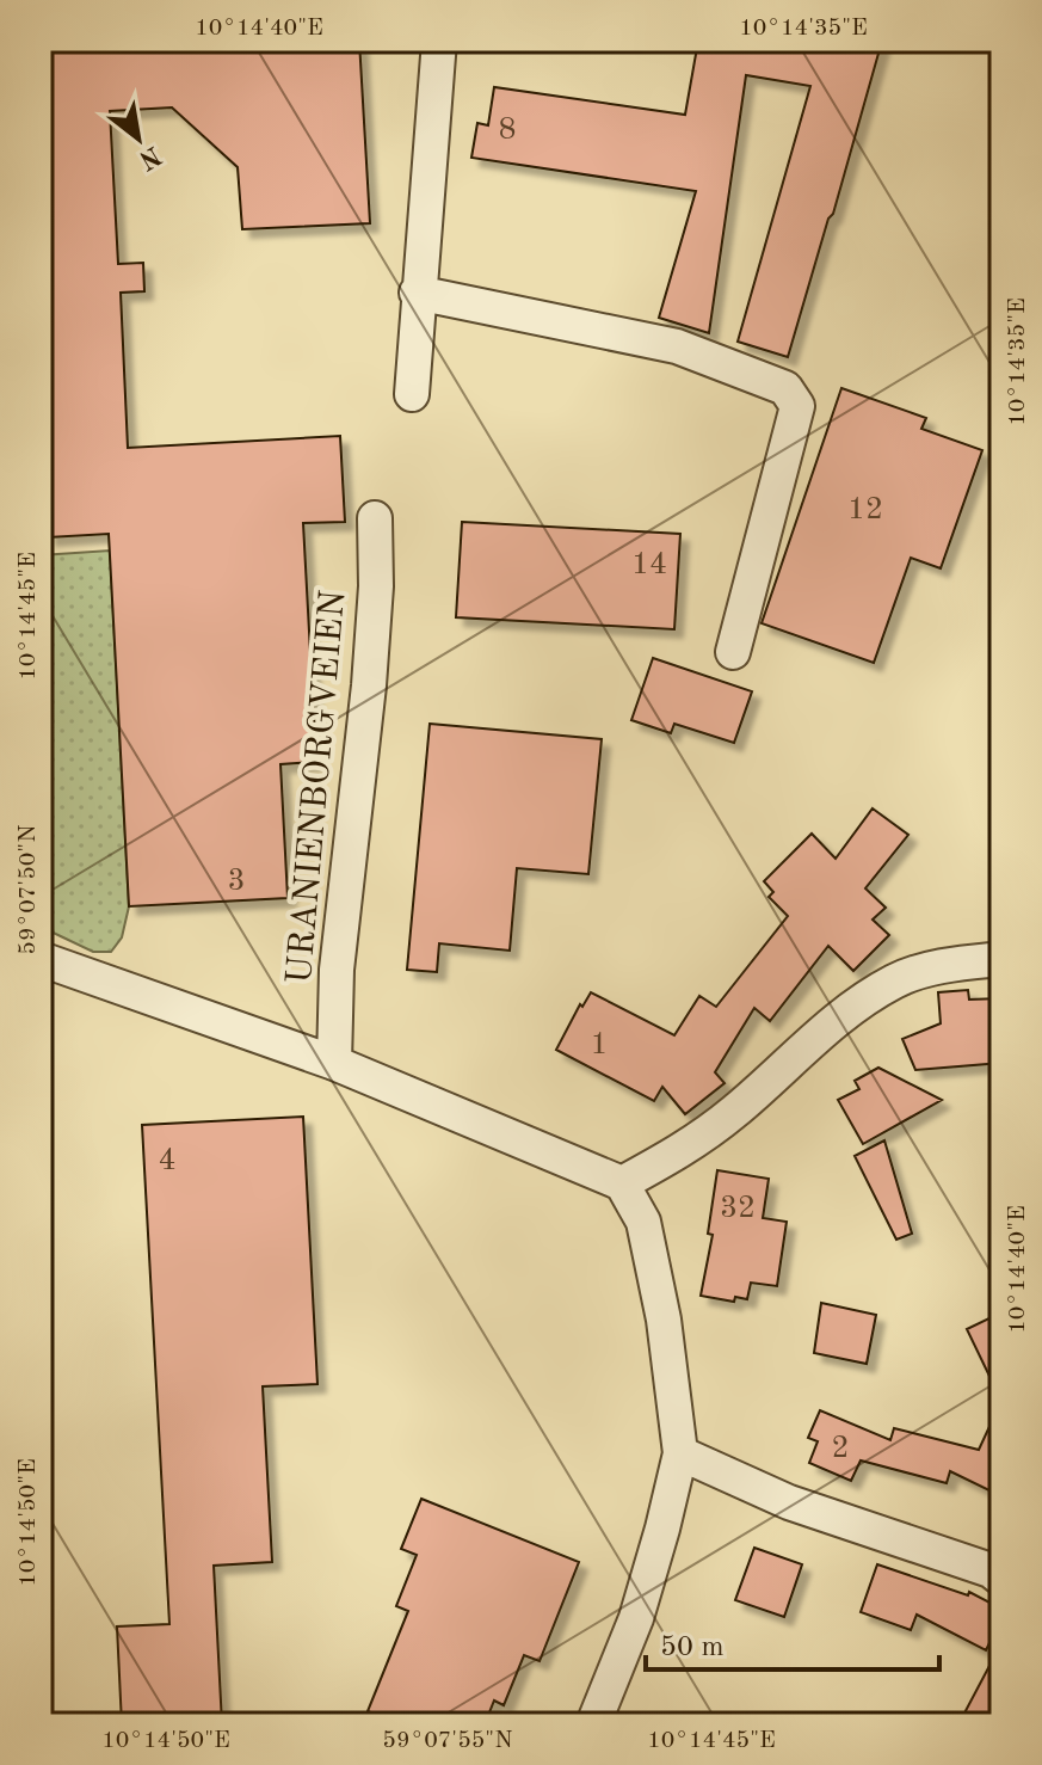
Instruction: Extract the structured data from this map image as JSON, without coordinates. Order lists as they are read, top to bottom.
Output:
{
  "streets": {
    "street": ["URANIENBORGVEIEN"]
  },
  "house_numbers": [
    "8",
    "12",
    "14",
    "3",
    "1",
    "4",
    "32",
    "2"
  ],
  "scale_bar": "50 m",
  "north": "bottom right",
  "coordinates": [
    "10°14'40\"E",
    "10°14'35\"E",
    "10°14'45\"E",
    "59°07'50\"N",
    "10°14'50\"E",
    "59°07'55\"N"
  ]
}
